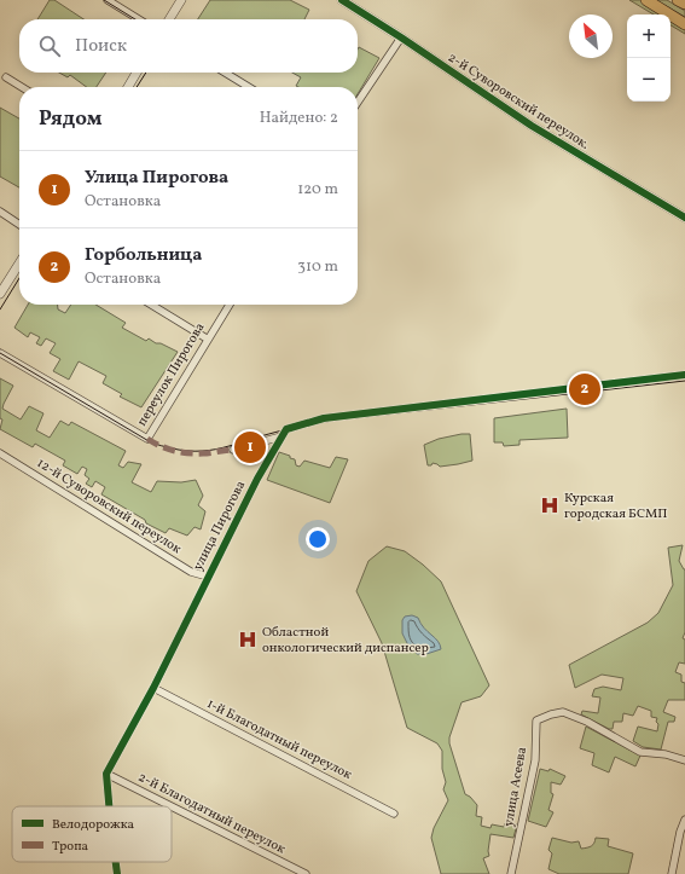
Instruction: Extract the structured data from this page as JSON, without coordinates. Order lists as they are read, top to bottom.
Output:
{
  "streets": {
    "street": [
      "2-й Суворовский переулок.",
      "переулок Пирогова",
      "12-й Суворовский переулок",
      "улица Пирогова",
      "1-й Благодатный переулок",
      "улица Асеева",
      "2-й Благодатный переулок"
    ]
  },
  "crossings": [
    ["12-й Суворовский переулок", "улица Пирогова"],
    ["улица Пирогова", "1-й Благодатный переулок"],
    ["улица Пирогова", "2-й Благодатный переулок"]
  ],
  "places": {
    "hospital": ["Курская городская БСМП", "Областной онкологический диспансер"]
  },
  "legend": ["Велодорожка", "Тропа"],
  "north": "top left",
  "page": {
    "map_buttons": ["+", "−"],
    "search": "Поиск",
    "heading": ["Рядом", "Найдено: 2"],
    "list": [
      {
        "mark": "1",
        "name": "Улица Пирогова",
        "note": "Остановка",
        "value": "120 m"
      },
      {
        "mark": "2",
        "name": "Горбольница",
        "note": "Остановка",
        "value": "310 m"
      }
    ],
    "pins": ["2", "1"]
  }
}
